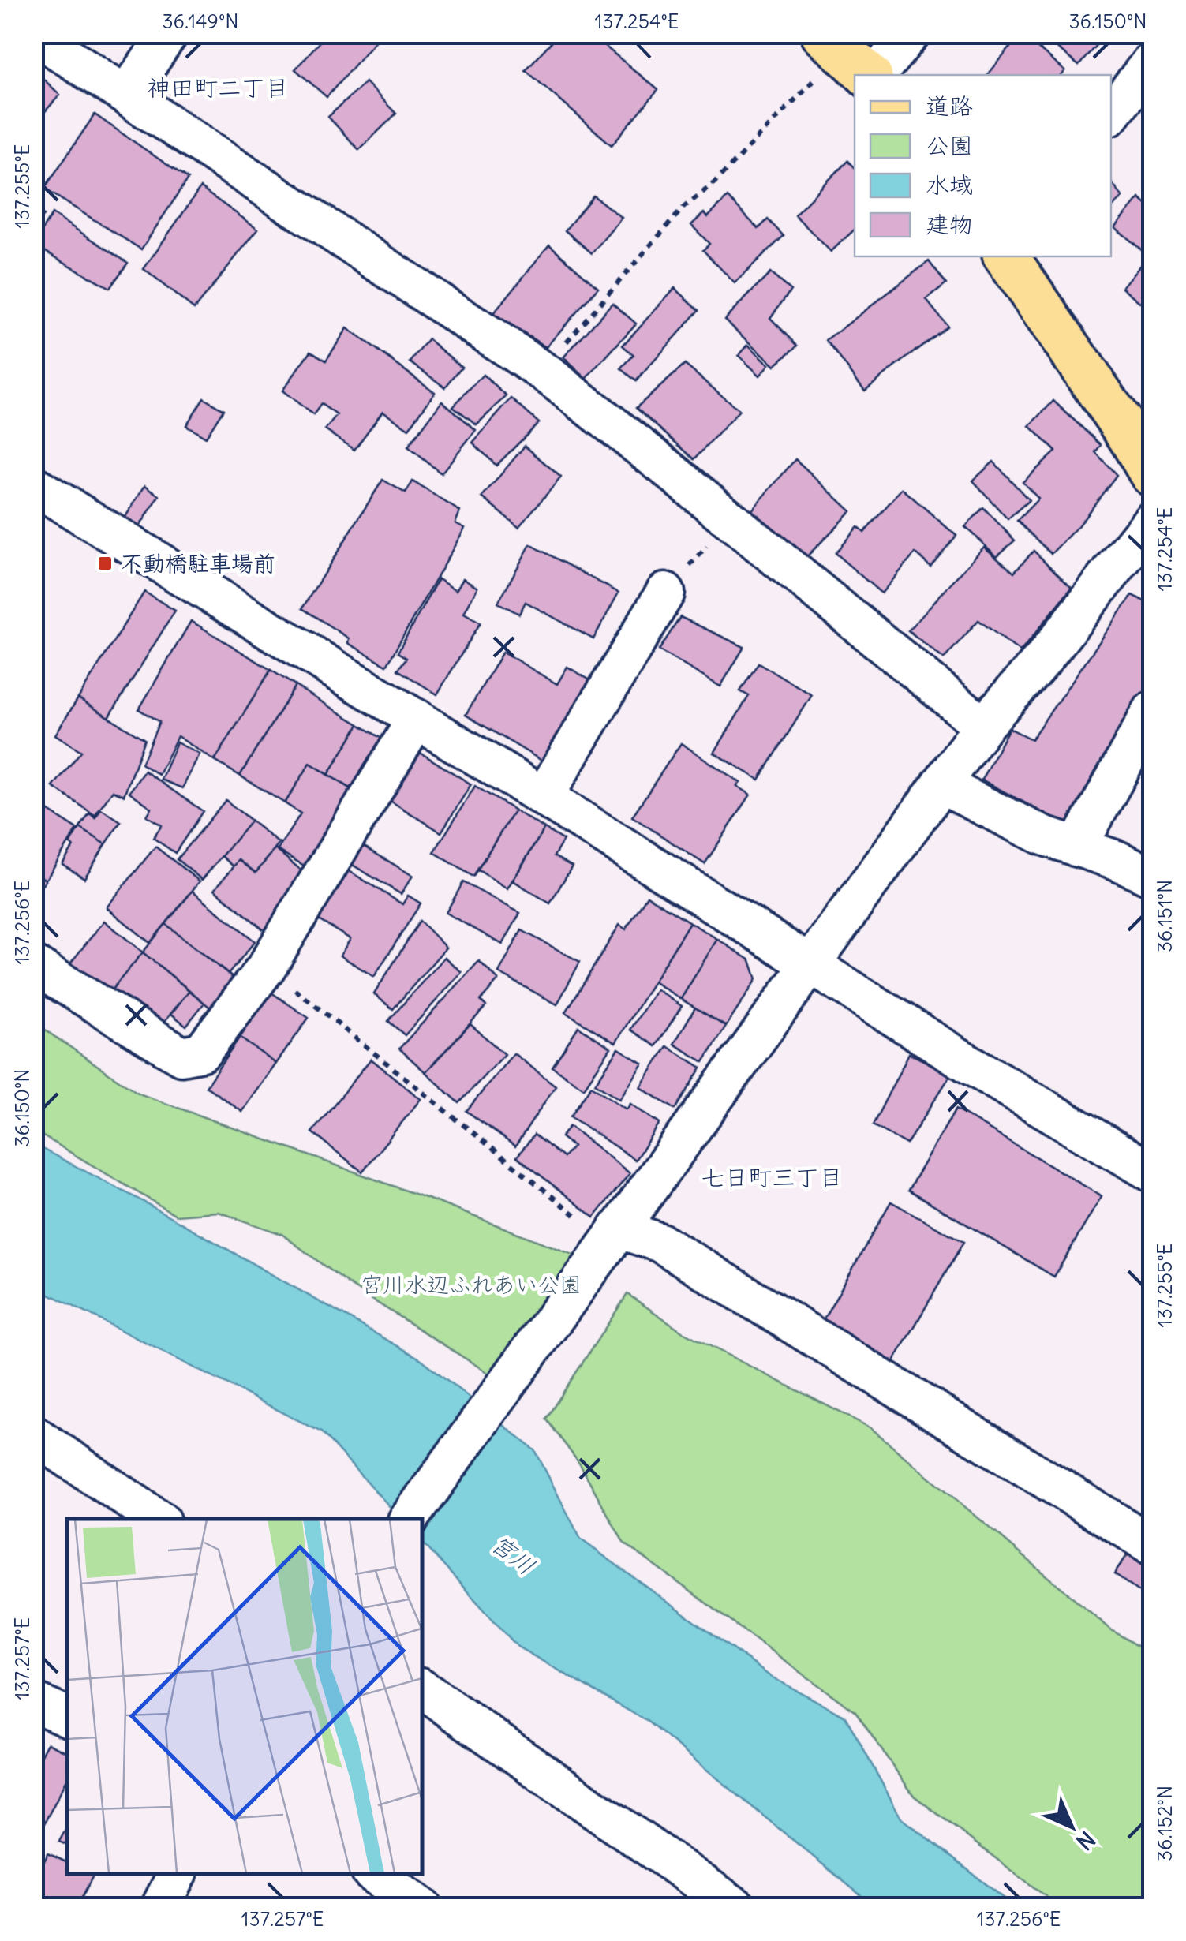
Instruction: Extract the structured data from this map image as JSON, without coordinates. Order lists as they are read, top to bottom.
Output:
{
  "districts": ["神田町二丁目", "七日町三丁目"],
  "water": ["宮川"],
  "parks": ["宮川水辺ふれあい公園"],
  "places": {
    "transit": ["不動橋駐車場前"]
  },
  "legend": [
    "道路",
    "公園",
    "水域",
    "建物"
  ],
  "north": "bottom right",
  "coordinates": [
    "36.149°N",
    "137.254°E",
    "36.150°N",
    "137.255°E",
    "36.151°N",
    "137.256°E",
    "137.257°E",
    "36.152°N"
  ]
}
